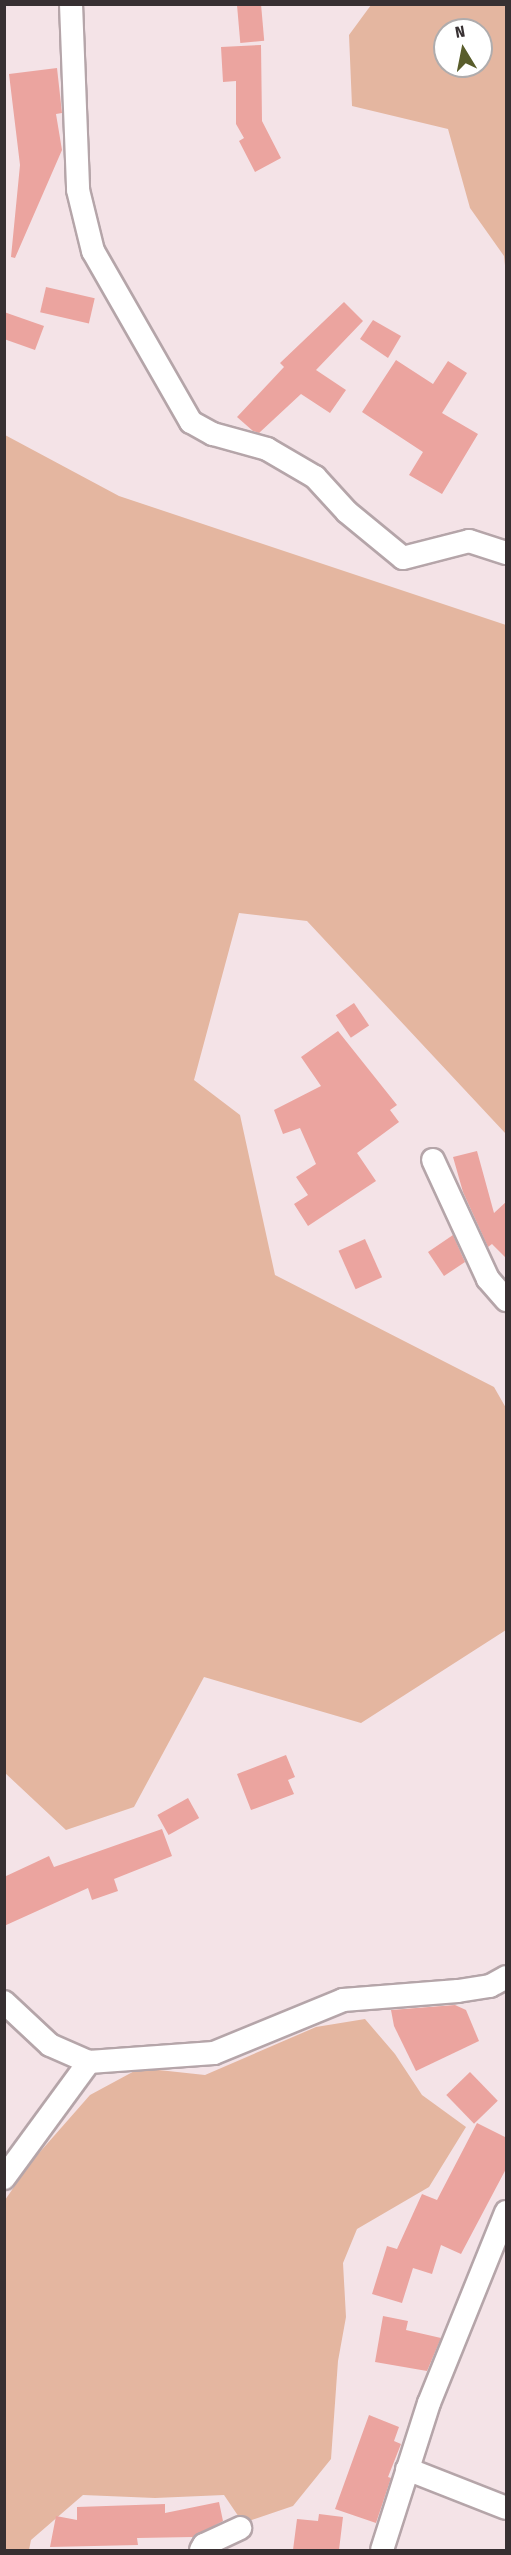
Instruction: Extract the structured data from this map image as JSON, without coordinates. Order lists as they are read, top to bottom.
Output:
{
  "north": "top"
}
